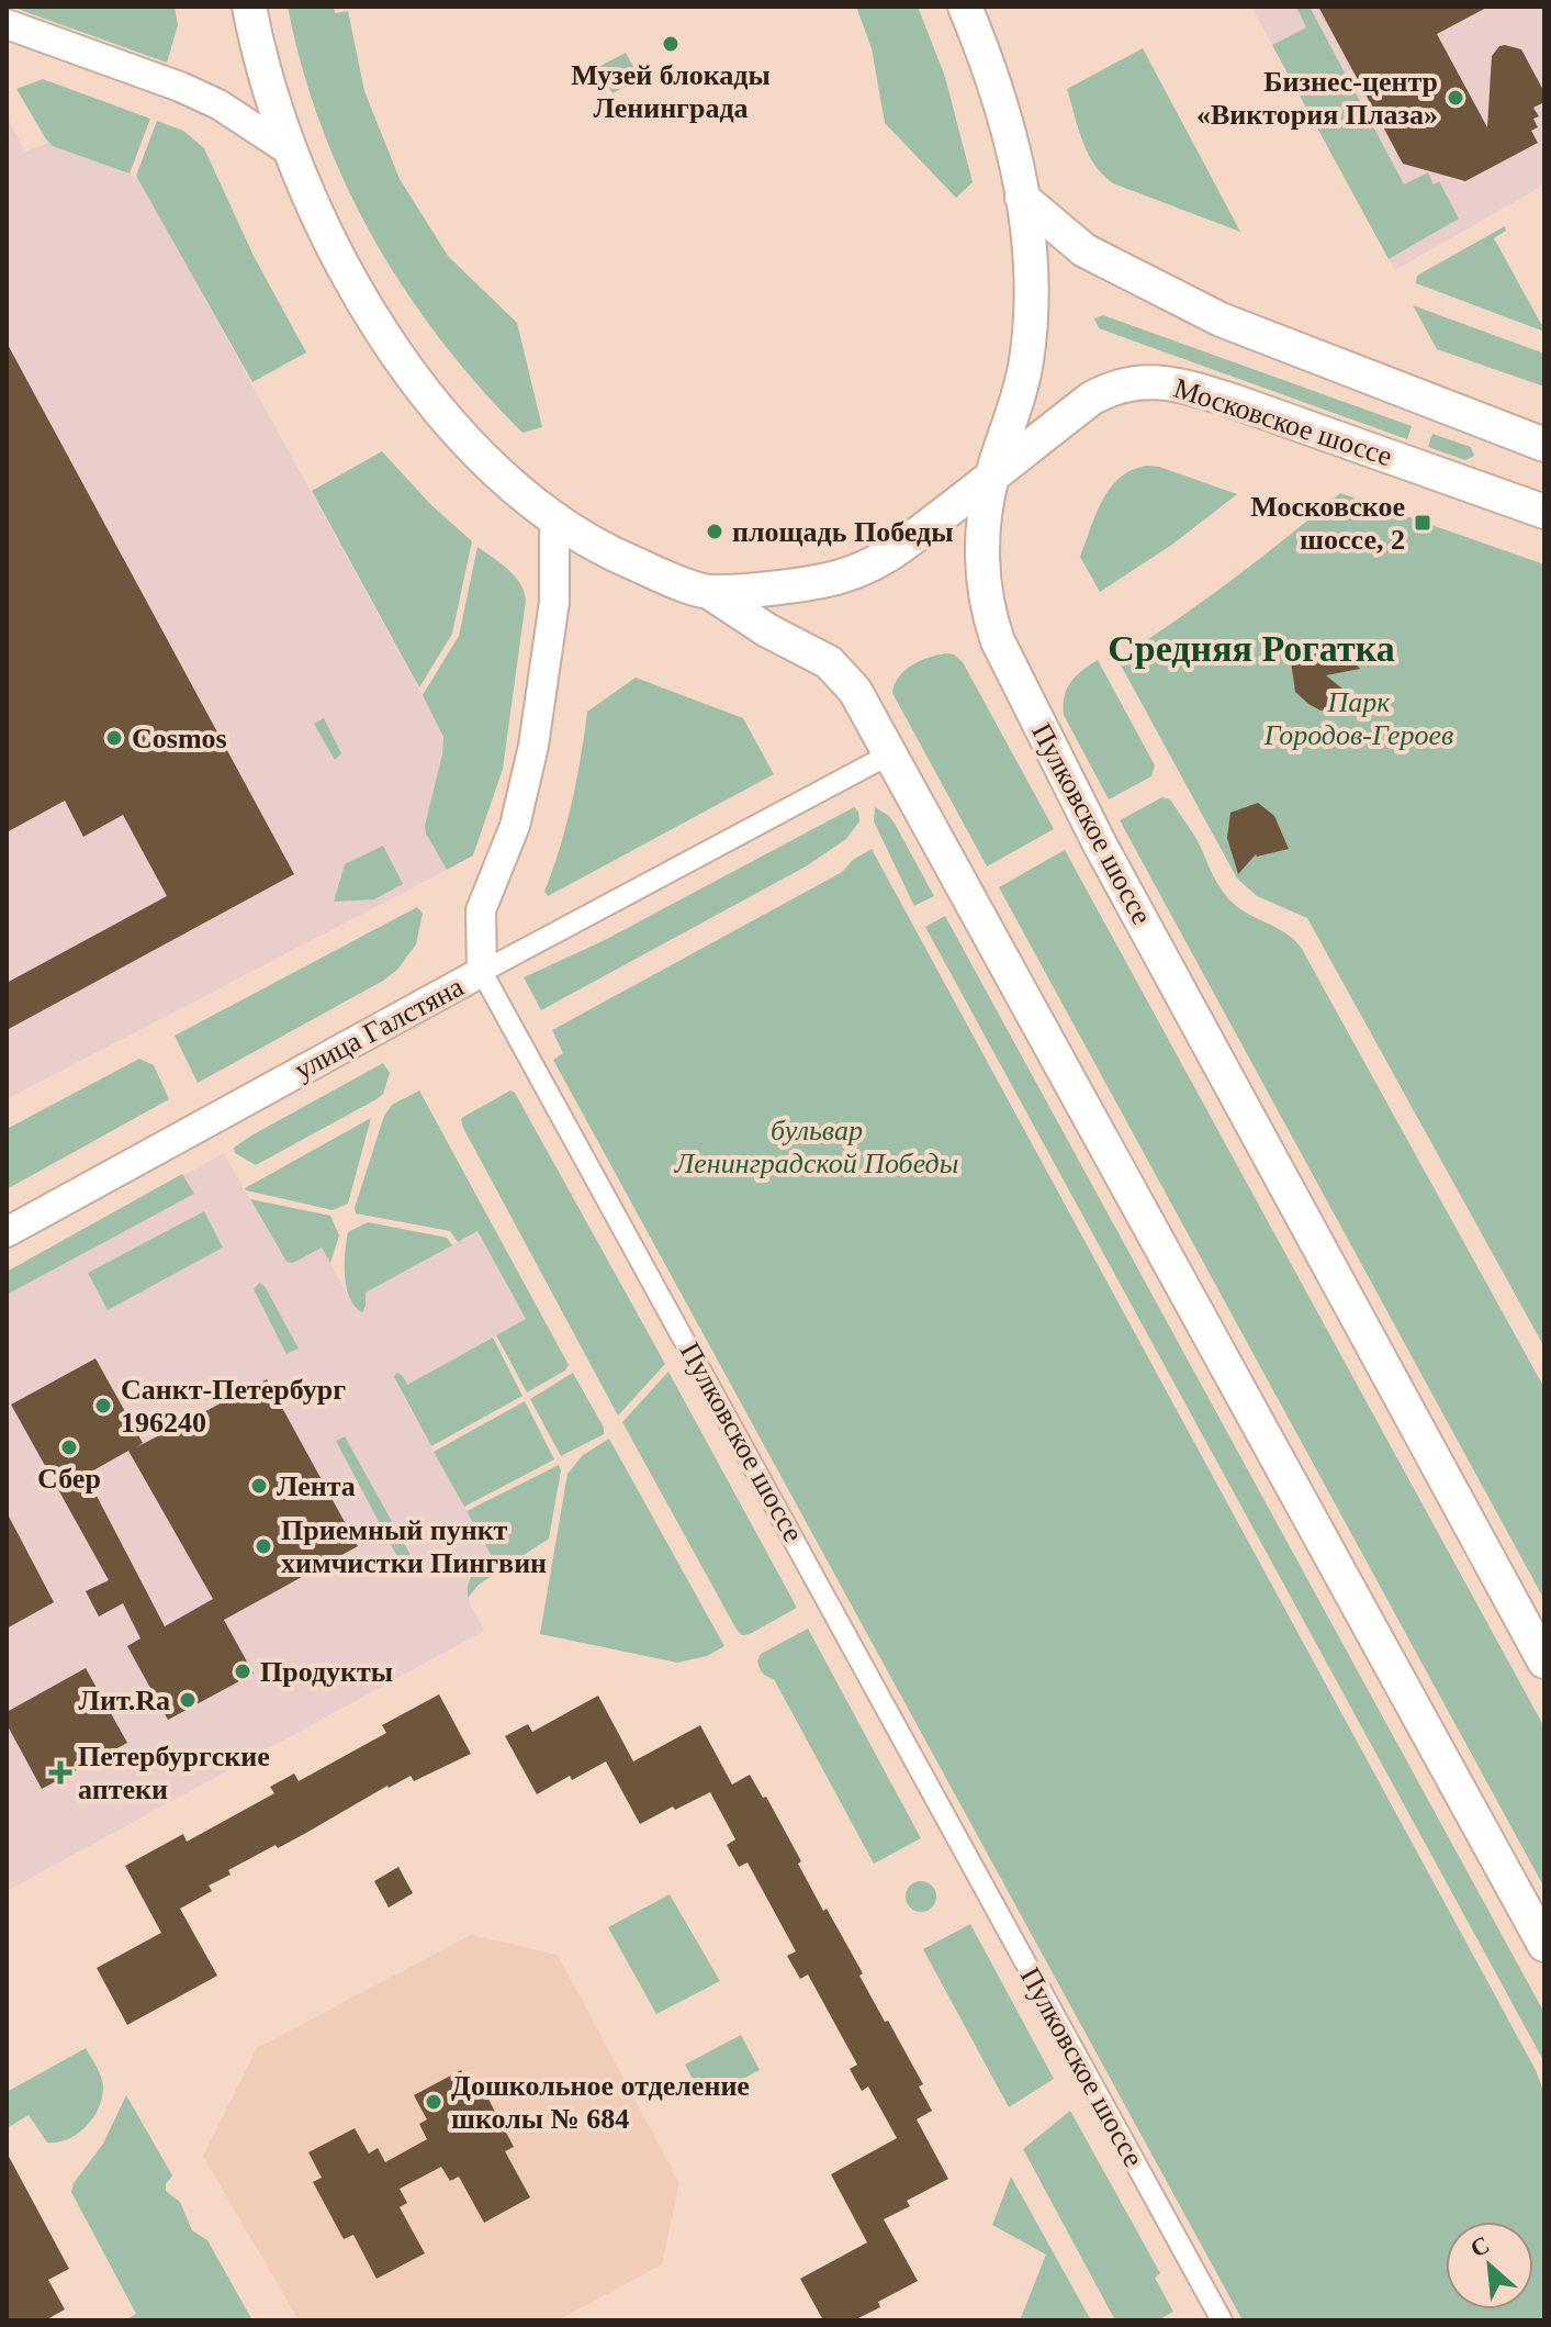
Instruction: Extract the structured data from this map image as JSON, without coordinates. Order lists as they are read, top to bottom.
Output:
{
  "streets": {
    "main road": ["Московское шоссе", "Пулковское шоссе"],
    "street": ["улица Галстяна"]
  },
  "crossings": [
    ["Московское шоссе", "Пулковское шоссе"],
    ["Пулковское шоссе", "улица Галстяна"]
  ],
  "districts": ["Средняя Рогатка"],
  "parks": ["Парк Городов-Героев", "бульвар Ленинградской Победы"],
  "places": {
    "other": [
      "Музей блокады Ленинграда",
      "Бизнес-центр «Виктория Плаза»",
      "площадь Победы",
      "Cosmos",
      "Санкт-Петербург 196240",
      "Сбер",
      "Лента",
      "Приемный пункт химчистки Пингвин",
      "Продукты",
      "Лит.Ra",
      "Дошкольное отделение школы № 684"
    ],
    "transit": ["Московское шоссе, 2"],
    "health": ["Петербургские аптеки"]
  },
  "north": "top left"
}
